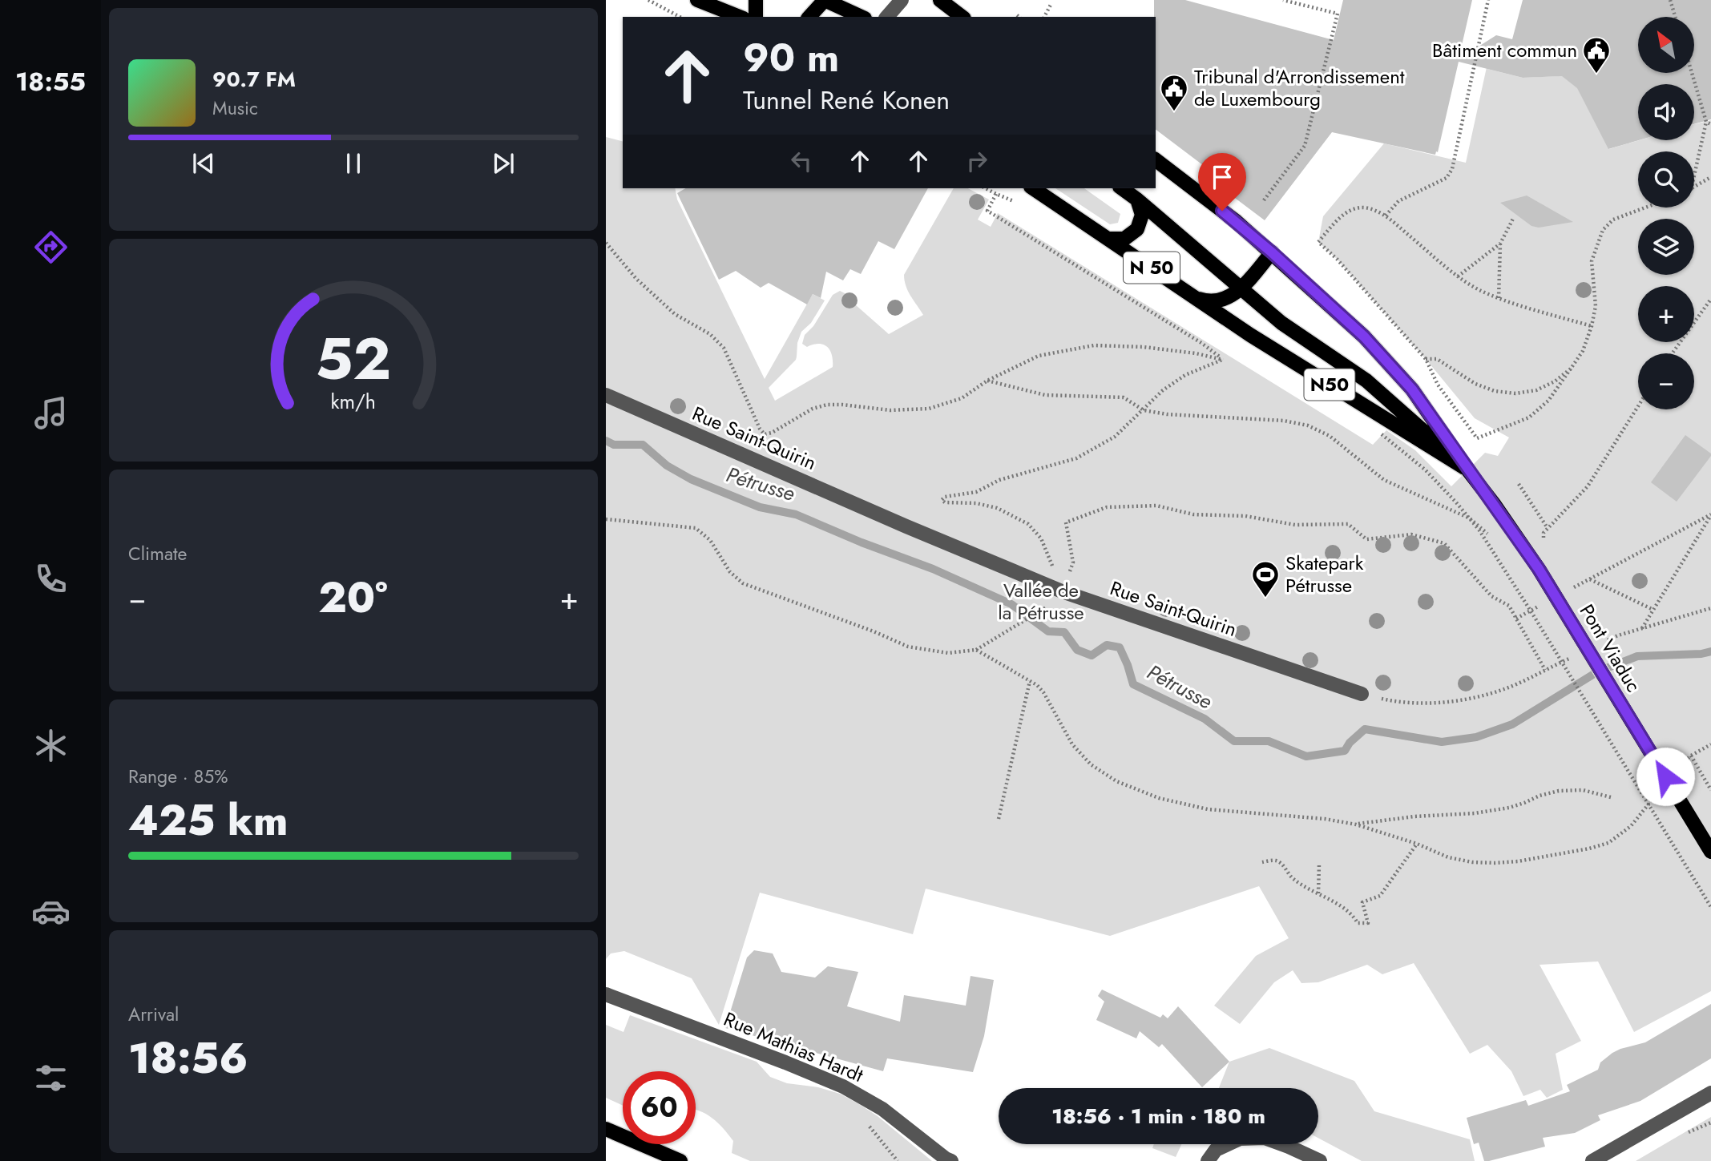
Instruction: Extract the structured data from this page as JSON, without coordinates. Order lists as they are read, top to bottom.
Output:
{
  "streets": {
    "main road": ["N 50", "N50", "Pont Viaduc"],
    "street": ["Rue Saint-Quirin", "Rue Mathias Hardt"]
  },
  "crossings": [
    ["N 50", "N50"],
    ["N 50", "Pont Viaduc"],
    ["N50", "Pont Viaduc"]
  ],
  "water": ["Pétrusse"],
  "parks": ["Vallée de la Pétrusse"],
  "places": {
    "public building": ["Bâtiment commun", "Tribunal d'Arrondissement de Luxembourg"],
    "sports": ["Skatepark Pétrusse"]
  },
  "north": "top left",
  "page": {
    "tabs": "18:55",
    "map_buttons": ["+", "−"],
    "turn": ["90 m", "Tunnel René Konen"],
    "song": ["90.7 FM", "Music"],
    "tile": [
      "Climate",
      ["Range · 85%", "425 km"],
      ["Arrival", "18:56"]
    ],
    "heat": ["−", "20°", "+"],
    "limit": "60",
    "trip": "18:56 · 1 min · 180 m",
    "gauge": ["52", "km/h"]
  }
}
